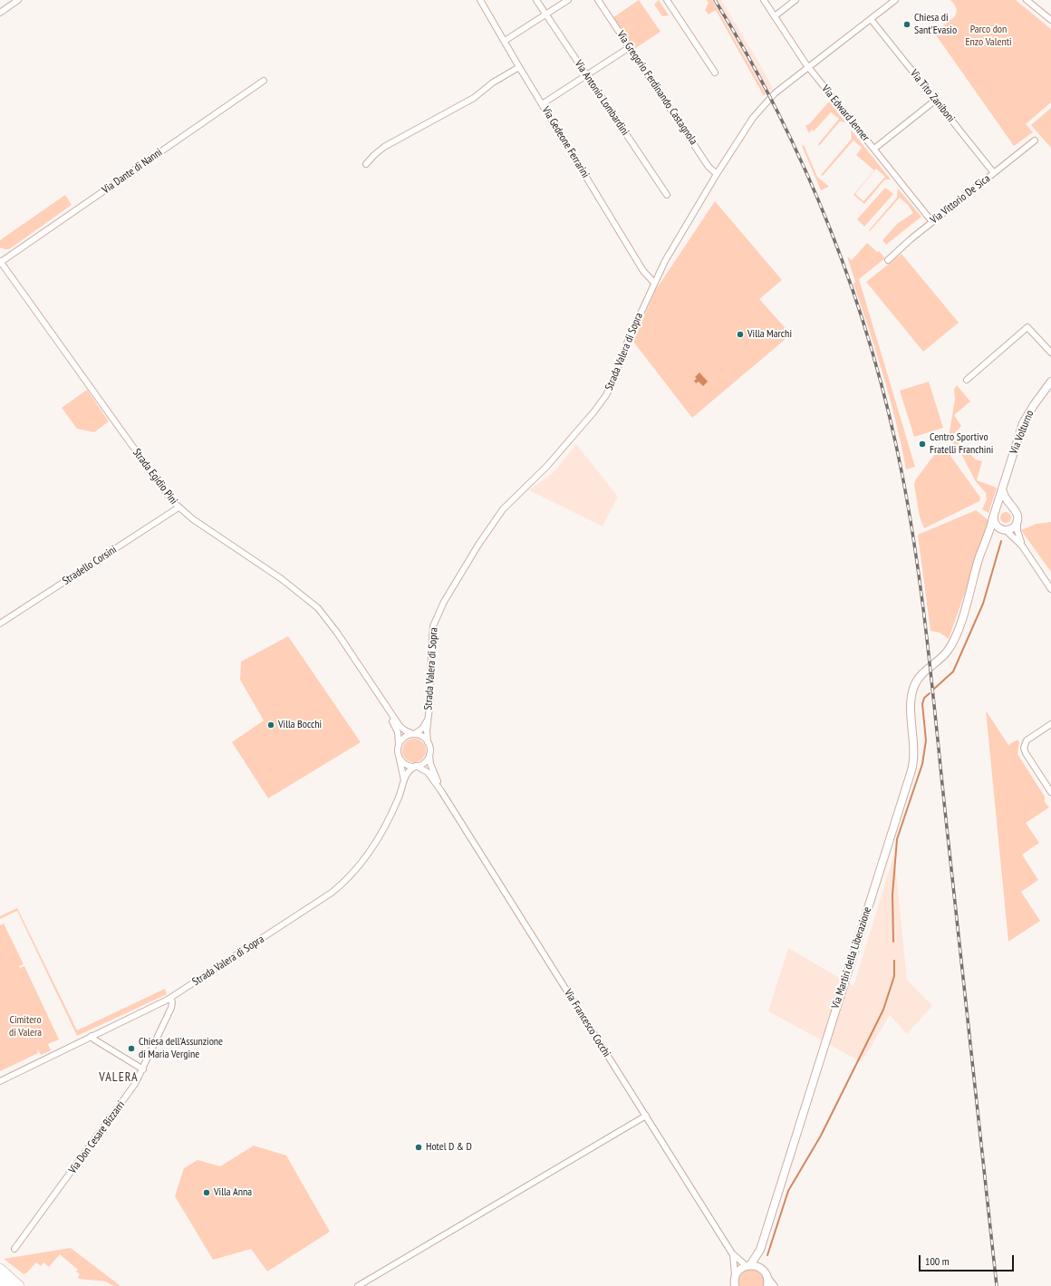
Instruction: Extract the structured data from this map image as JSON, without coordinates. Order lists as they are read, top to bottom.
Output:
{
  "streets": {
    "street": [
      "Via Gregorio Ferdinando Castagnola",
      "Via Tito Zaniboni",
      "Via Antonio Lombardini",
      "Via Edward Jenner",
      "Via Gedeone Ferrarini",
      "Via Dante di Nanni",
      "Via Vittorio De Sica",
      "Strada Valera di Sopra",
      "Via Volturno",
      "Strada Egidio Pini",
      "Stradello Corsini",
      "Via Martiri della Liberazione",
      "Via Francesco Cocchi",
      "Via Don Cesare Bizzarri"
    ]
  },
  "crossings": [
    ["Via Gregorio Ferdinando Castagnola", "Strada Valera di Sopra"],
    ["Via Tito Zaniboni", "Via Vittorio De Sica"],
    ["Via Tito Zaniboni", "Strada Valera di Sopra"],
    ["Via Edward Jenner", "Via Vittorio De Sica"],
    ["Via Edward Jenner", "Strada Valera di Sopra"],
    ["Via Gedeone Ferrarini", "Strada Valera di Sopra"],
    ["Via Dante di Nanni", "Strada Egidio Pini"],
    ["Strada Valera di Sopra", "Strada Egidio Pini"],
    ["Strada Valera di Sopra", "Via Francesco Cocchi"],
    ["Strada Valera di Sopra", "Via Don Cesare Bizzarri"],
    ["Via Volturno", "Via Martiri della Liberazione"],
    ["Strada Egidio Pini", "Stradello Corsini"],
    ["Strada Egidio Pini", "Via Francesco Cocchi"],
    ["Via Martiri della Liberazione", "Via Francesco Cocchi"]
  ],
  "districts": ["VALERA"],
  "parks": ["Parco don Enzo Valenti", "Cimitero di Valera"],
  "places": [
    "Chiesa di Sant'Evasio",
    "Villa Marchi",
    "Centro Sportivo Fratelli Franchini",
    "Villa Bocchi",
    "Chiesa dell'Assunzione di Maria Vergine",
    "Hotel D & D",
    "Villa Anna"
  ],
  "scale_bar": "100 m"
}
